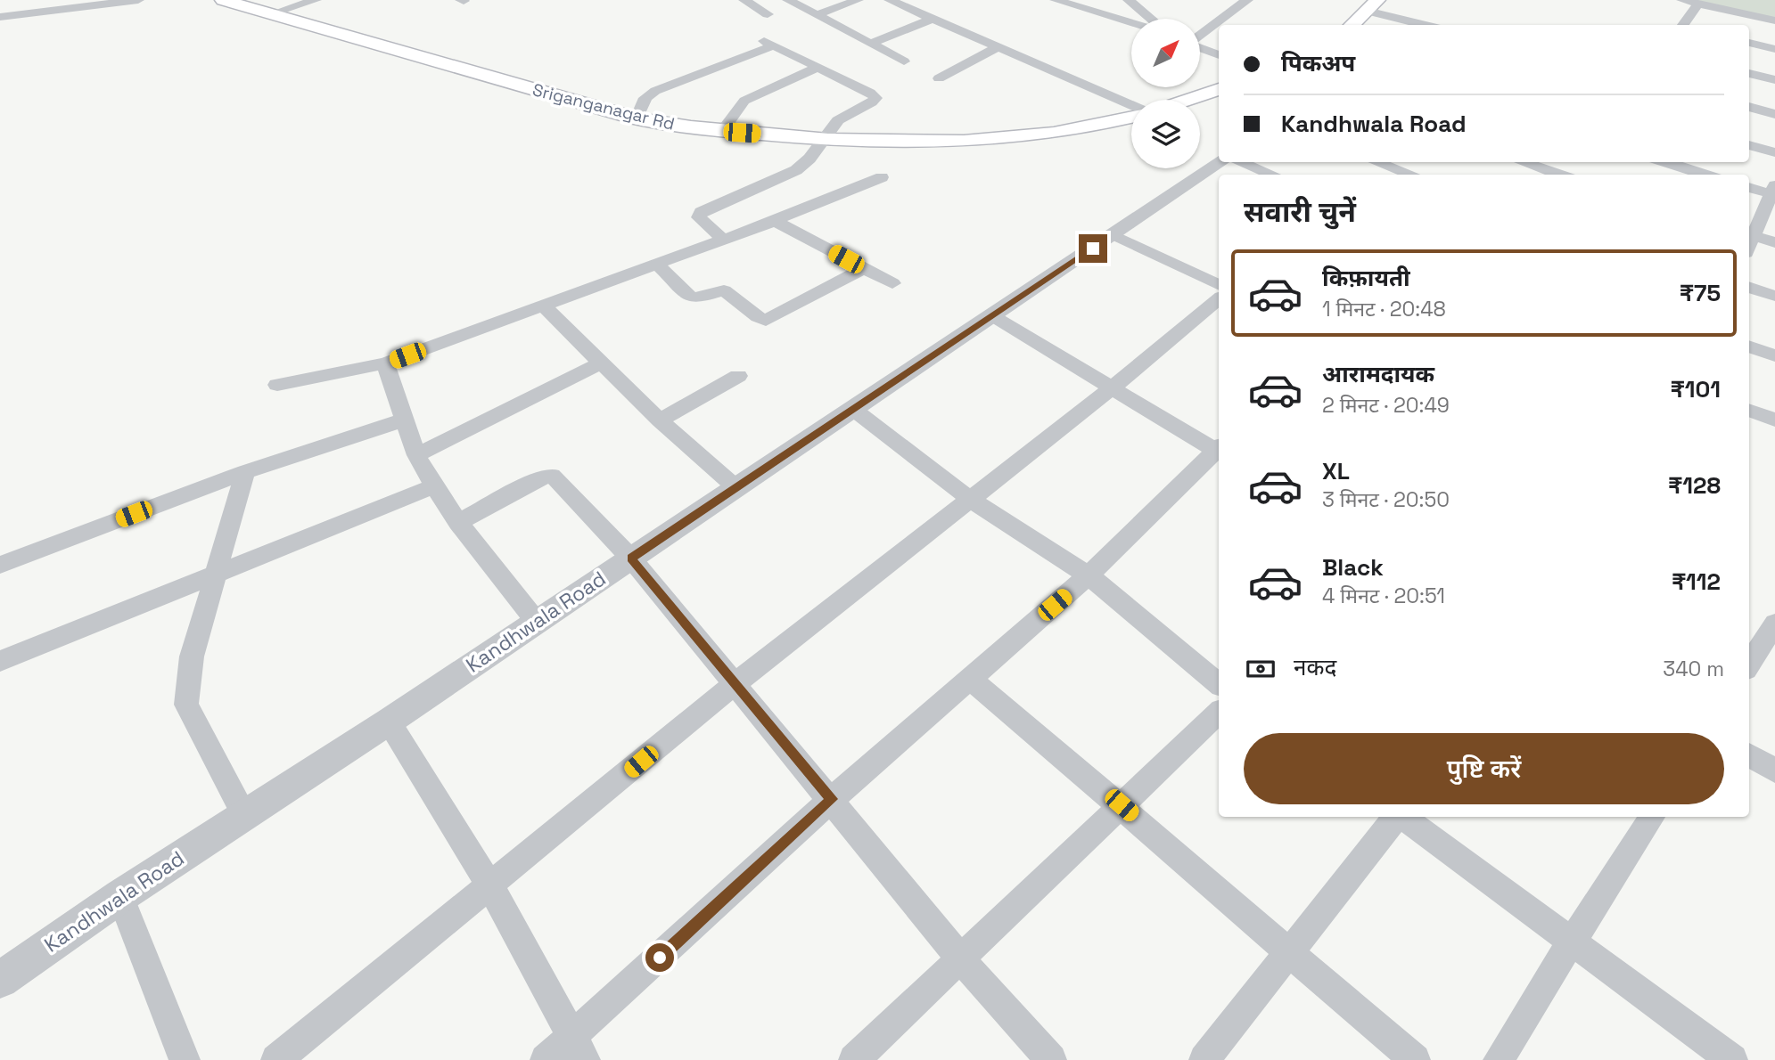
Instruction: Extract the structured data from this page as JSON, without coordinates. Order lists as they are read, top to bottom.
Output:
{
  "streets": {
    "main road": ["Sriganganagar Rd"],
    "street": ["Kandhwala Road"]
  },
  "north": "top right",
  "page": {
    "banner": ["पिकअप", "Kandhwala Road"],
    "heading": "सवारी चुनें",
    "list": [
      {
        "name": "किफ़ायती",
        "note": "1 मिनट · 20:48",
        "value": "₹75"
      },
      {
        "name": "आरामदायक",
        "note": "2 मिनट · 20:49",
        "value": "₹101"
      },
      {
        "name": "XL",
        "note": "3 मिनट · 20:50",
        "value": "₹128"
      },
      {
        "name": "Black",
        "note": "4 मिनट · 20:51",
        "value": "₹112"
      }
    ],
    "pay": ["नकद", "340 m"],
    "buttons": "पुष्टि करें"
  }
}
